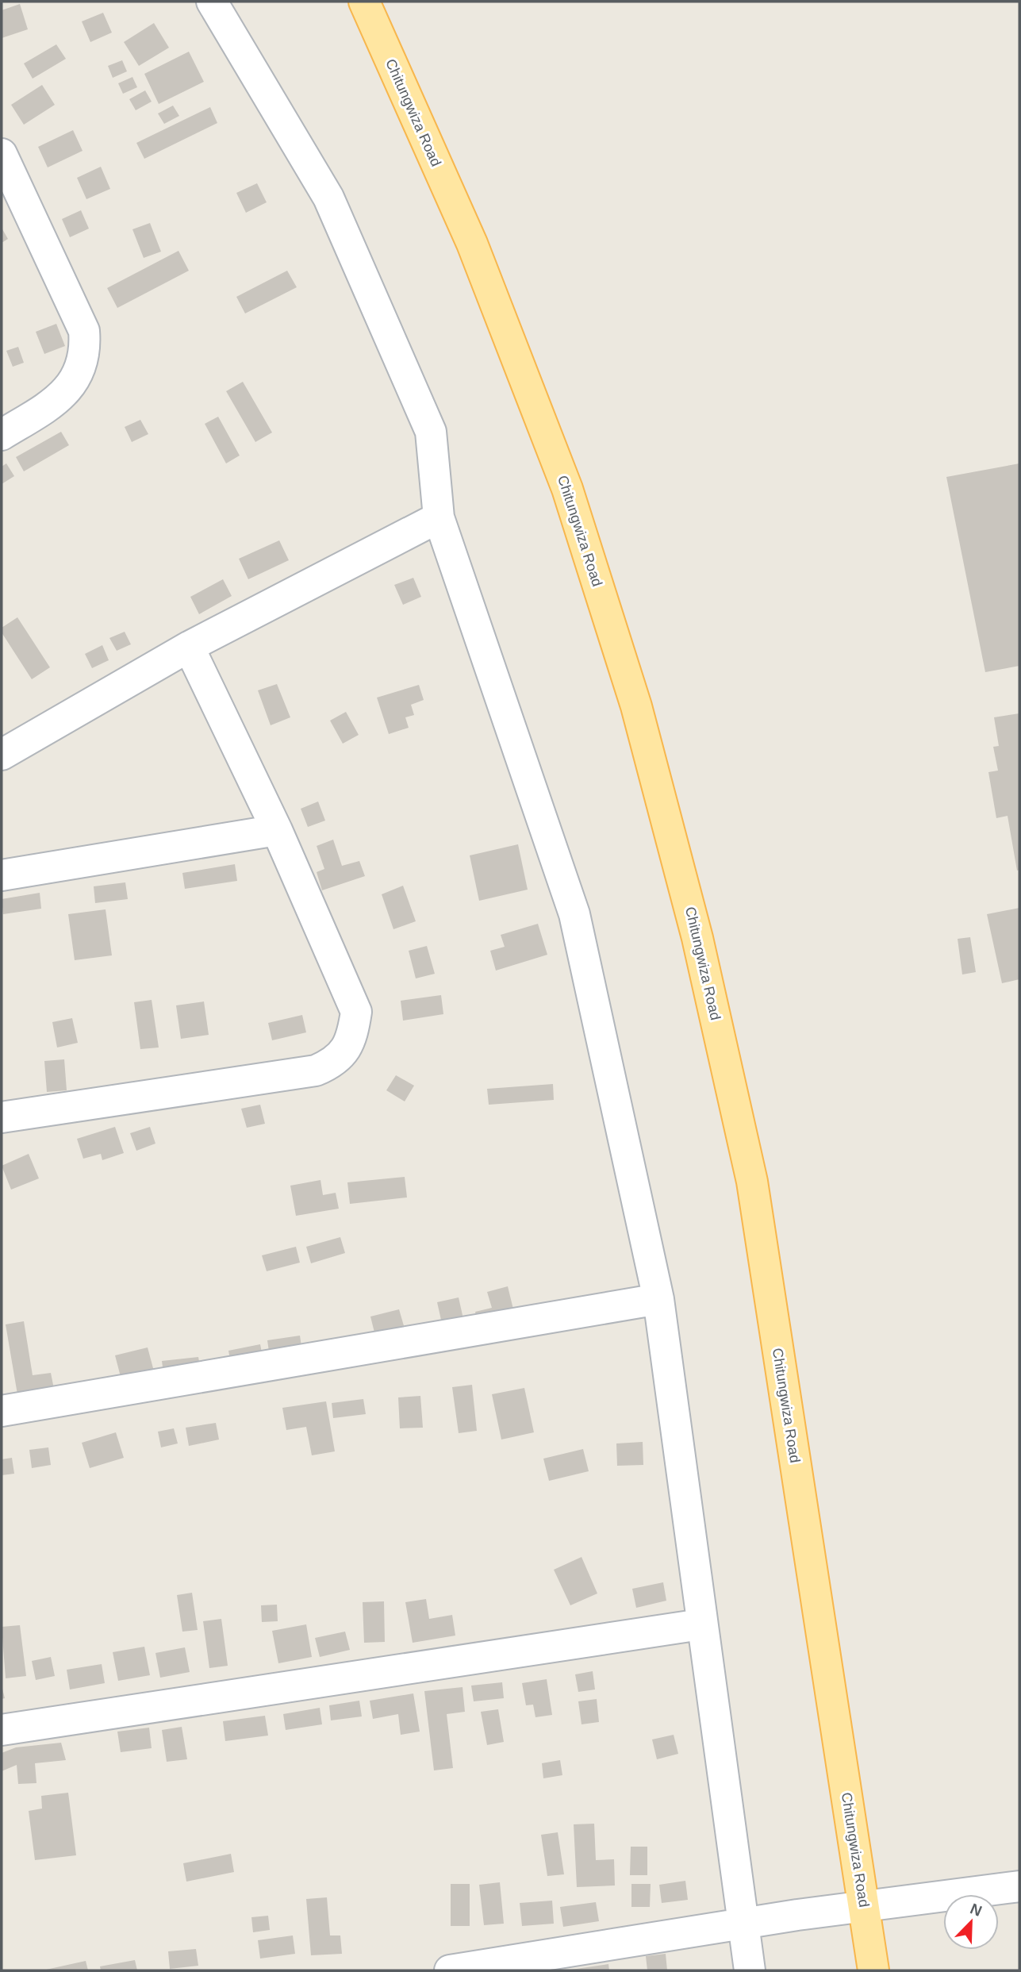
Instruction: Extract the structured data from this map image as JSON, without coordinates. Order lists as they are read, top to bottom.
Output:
{
  "streets": {
    "main road": ["Chitungwiza Road"]
  },
  "north": "top right"
}
